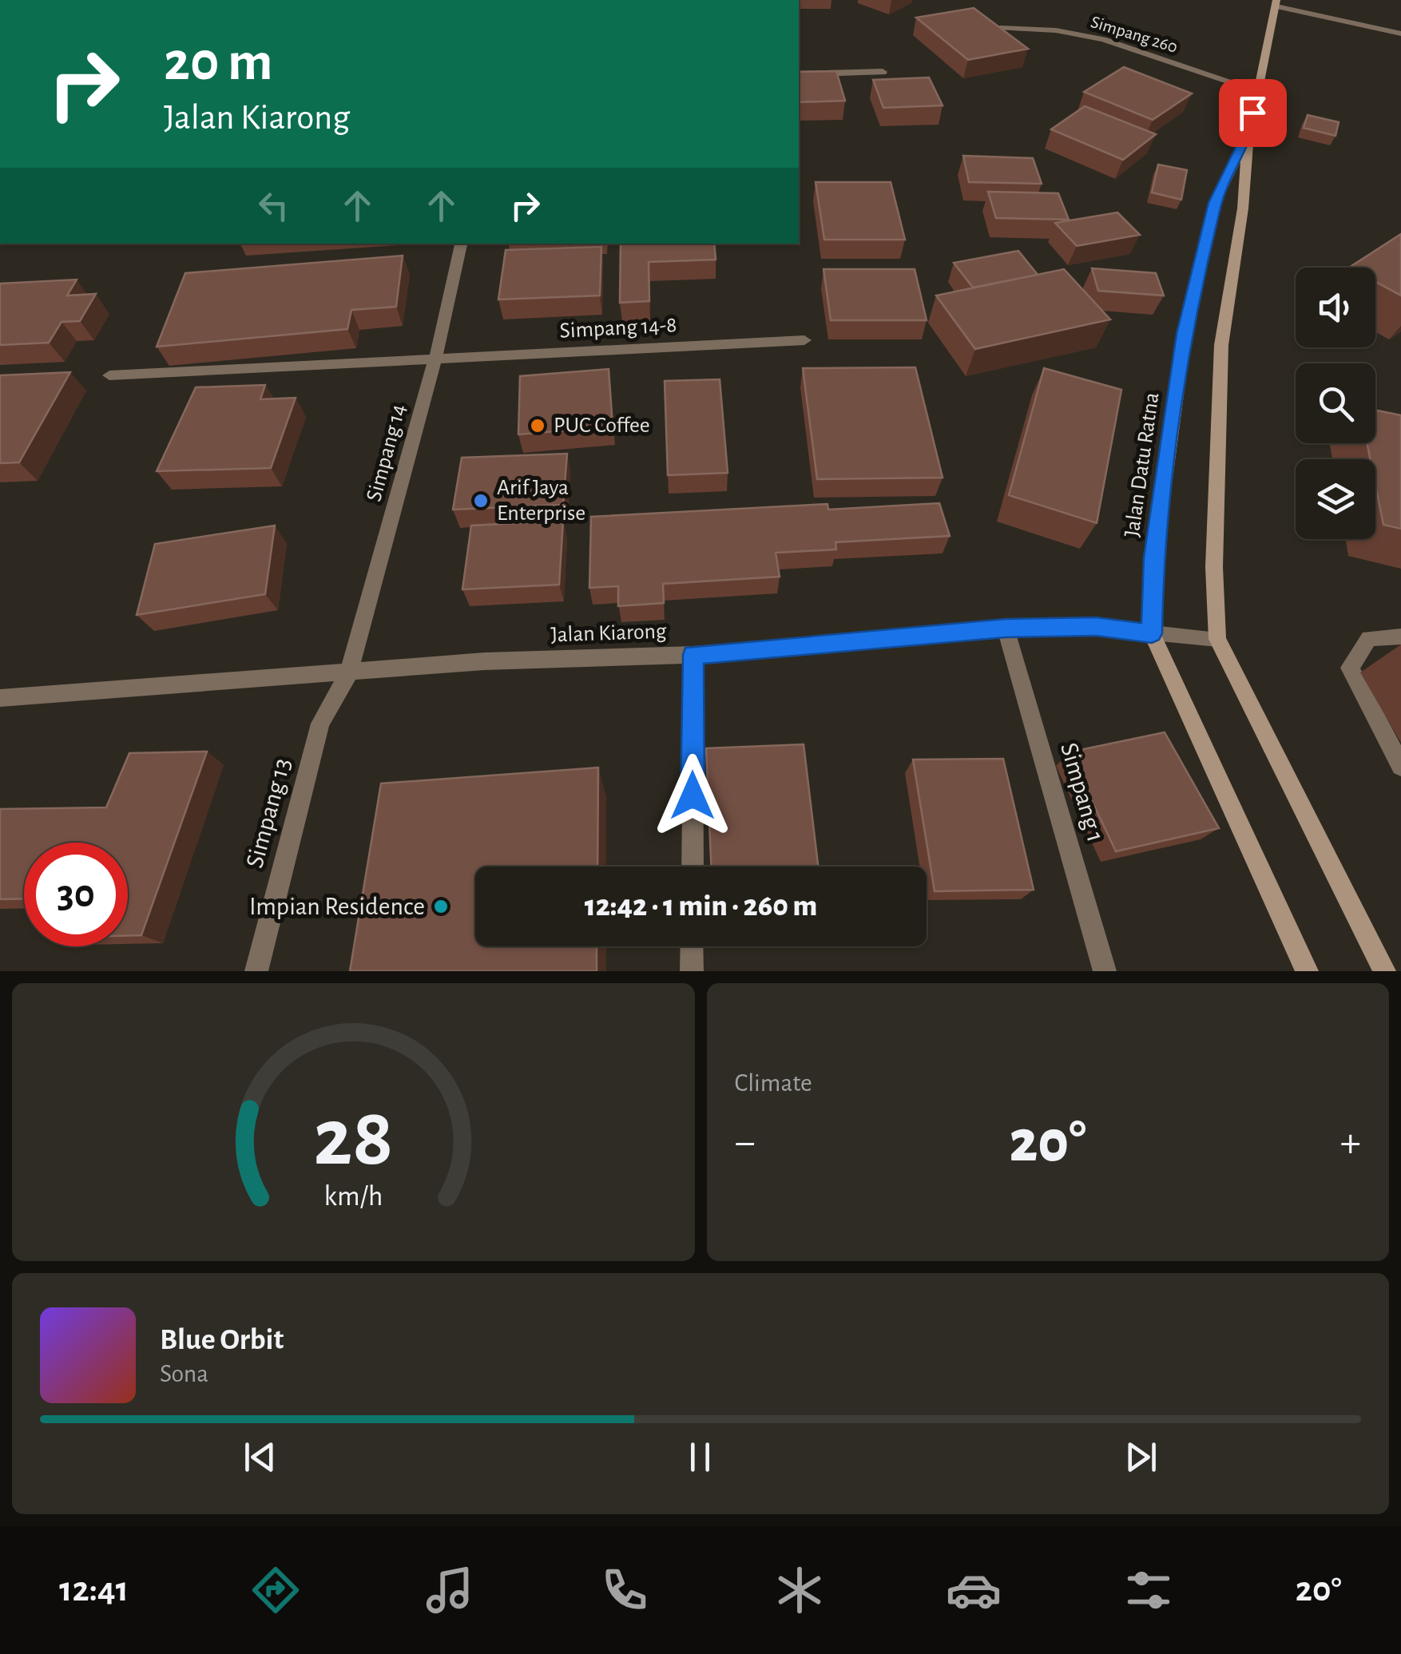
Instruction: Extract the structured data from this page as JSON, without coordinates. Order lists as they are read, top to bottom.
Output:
{
  "streets": {
    "main road": ["Jalan Datu Ratna"],
    "street": [
      "Simpang 260",
      "Simpang 14-8",
      "Simpang 14",
      "Jalan Kiarong",
      "Simpang 1",
      "Simpang 13"
    ]
  },
  "crossings": [
    ["Simpang 260", "Jalan Datu Ratna"],
    ["Simpang 14-8", "Simpang 14"],
    ["Simpang 14", "Jalan Kiarong"],
    ["Simpang 14", "Simpang 13"],
    ["Jalan Datu Ratna", "Jalan Kiarong"],
    ["Jalan Kiarong", "Simpang 1"],
    ["Jalan Kiarong", "Simpang 13"]
  ],
  "places": ["PUC Coffee", "Arif Jaya Enterprise", "Impian Residence"],
  "page": {
    "turn": ["20 m", "Jalan Kiarong"],
    "limit": "30",
    "trip": "12:42 · 1 min · 260 m",
    "tile": "Climate",
    "heat": ["−", "20°", "+"],
    "song": ["Blue Orbit", "Sona"],
    "tabs": ["12:41", "20°"],
    "gauge": ["28", "km/h"]
  }
}
